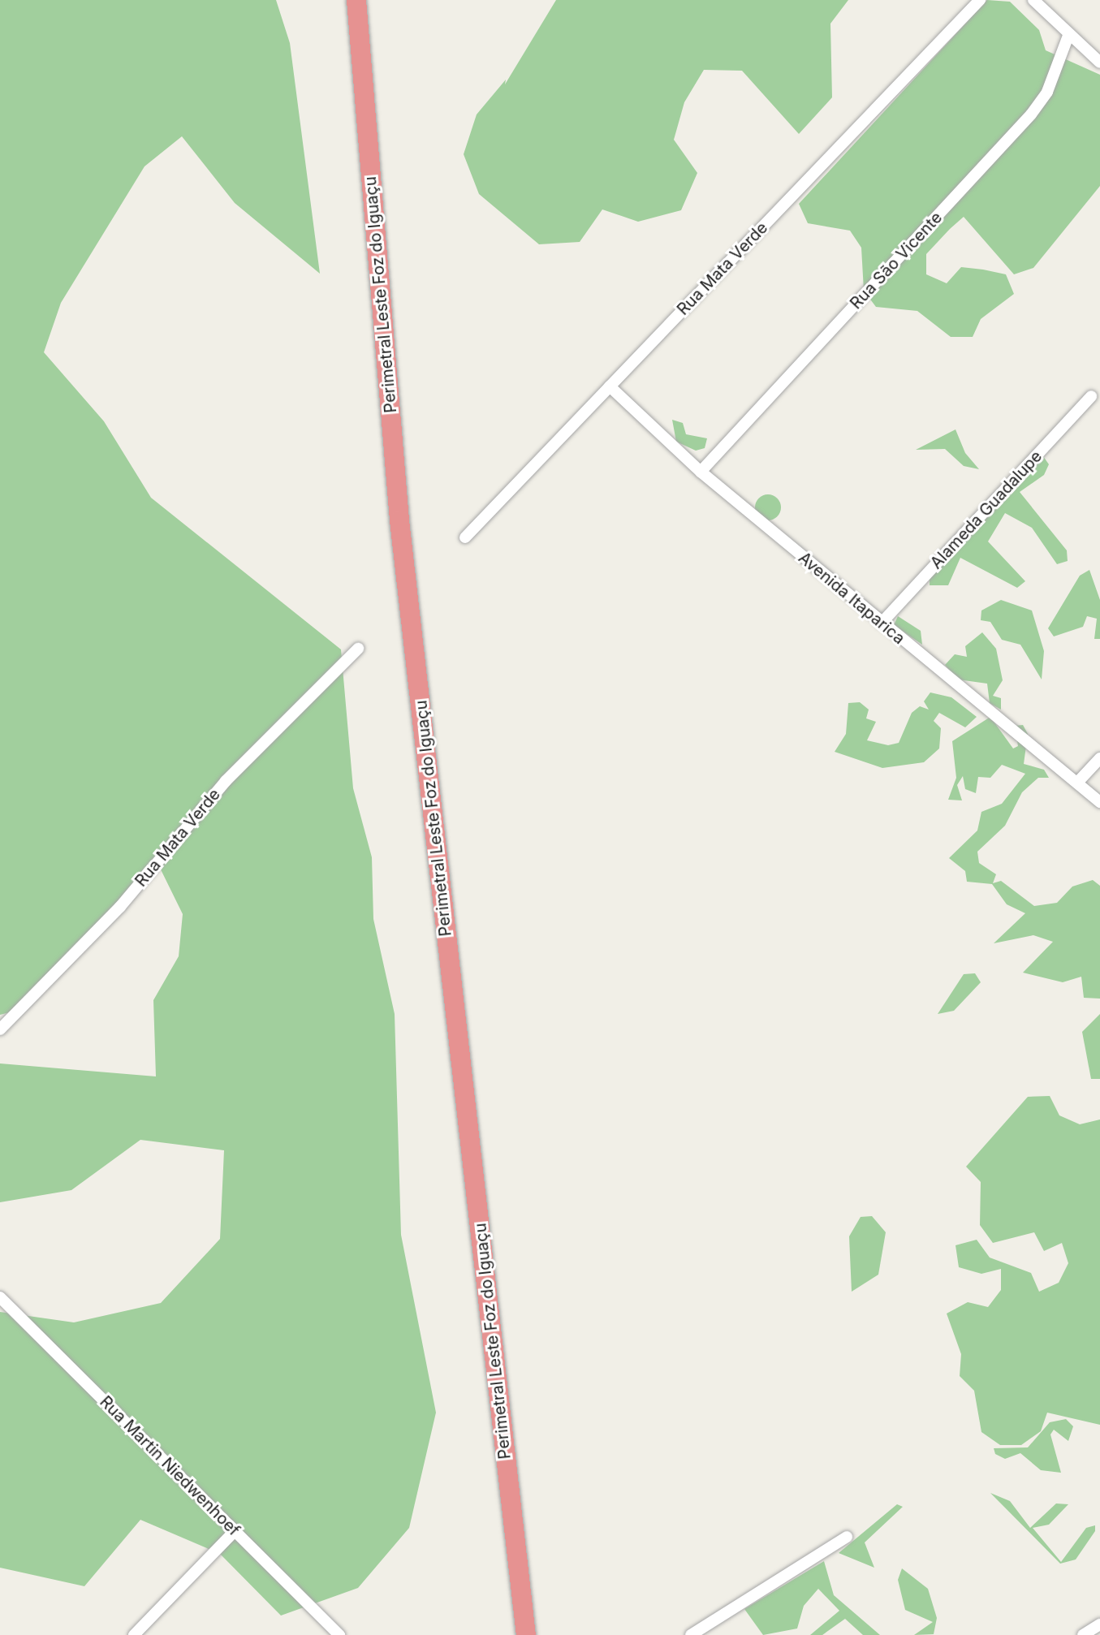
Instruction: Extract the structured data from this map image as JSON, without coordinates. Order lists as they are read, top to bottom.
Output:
{
  "streets": {
    "highway": ["Perimetral Leste Foz do Iguaçu"],
    "street": [
      "Rua São Vicente",
      "Rua Mata Verde",
      "Alameda Guadalupe",
      "Avenida Itaparica",
      "Rua Martin Niedwenhoef"
    ]
  },
  "crossings": [
    ["Rua São Vicente", "Avenida Itaparica"],
    ["Rua Mata Verde", "Avenida Itaparica"],
    ["Alameda Guadalupe", "Avenida Itaparica"]
  ]
}
